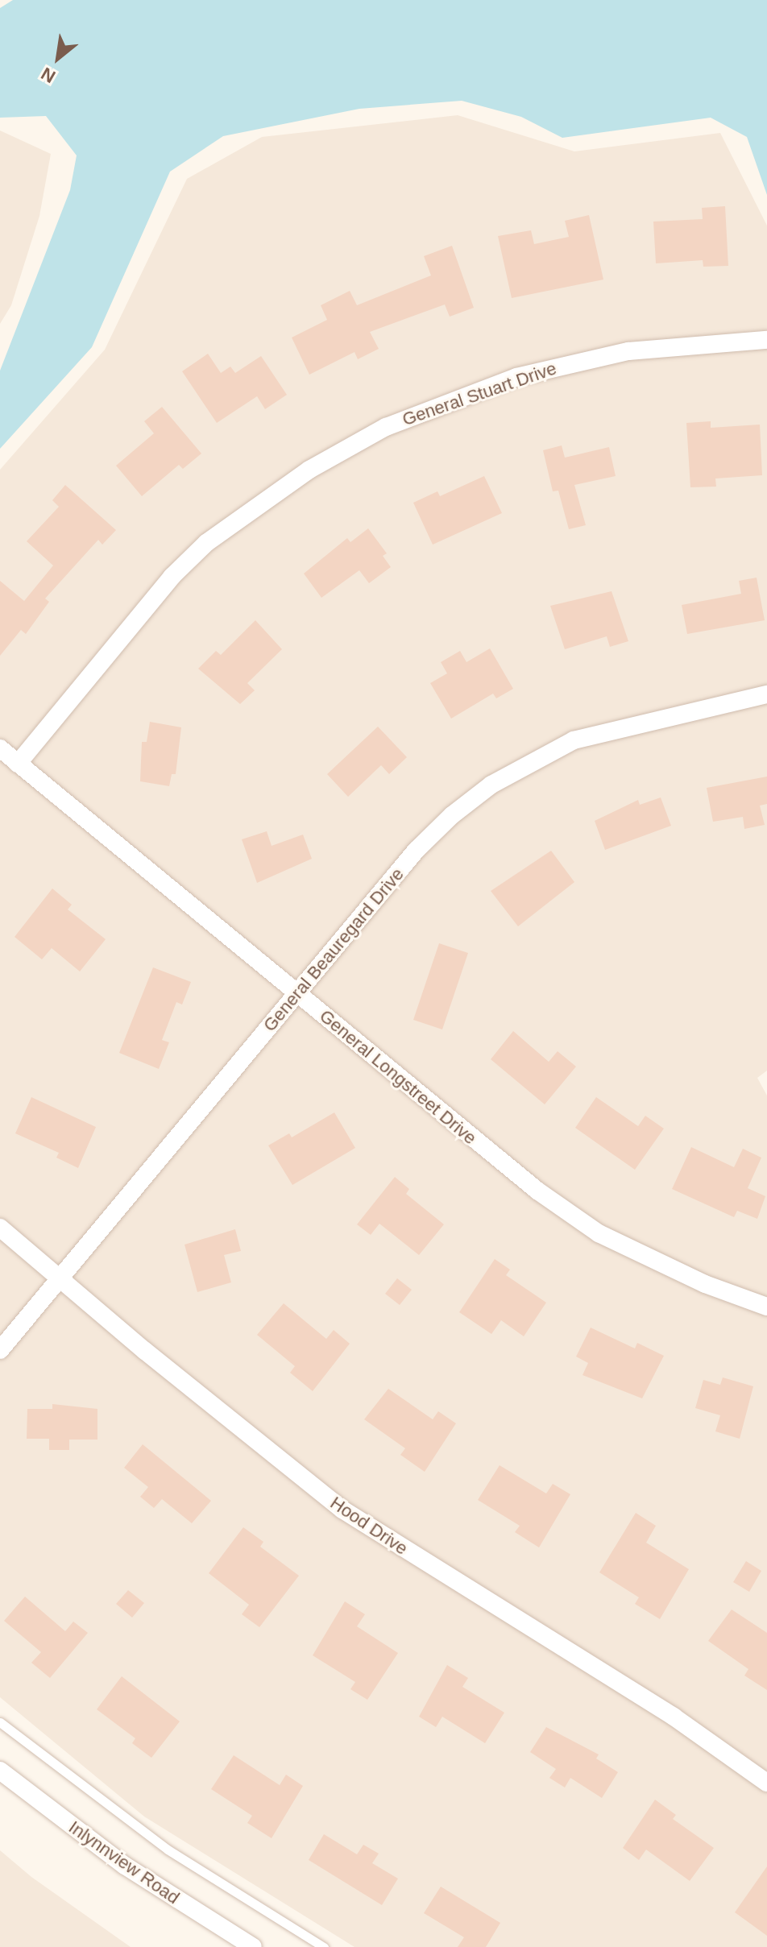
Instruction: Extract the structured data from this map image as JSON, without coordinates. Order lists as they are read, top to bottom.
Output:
{
  "streets": {
    "street": [
      "General Stuart Drive",
      "General Beauregard Drive",
      "General Longstreet Drive",
      "Hood Drive",
      "Inlynnview Road"
    ]
  },
  "crossings": [
    ["General Stuart Drive", "General Longstreet Drive"],
    ["General Beauregard Drive", "General Longstreet Drive"],
    ["General Beauregard Drive", "Hood Drive"]
  ],
  "north": "bottom left"
}
